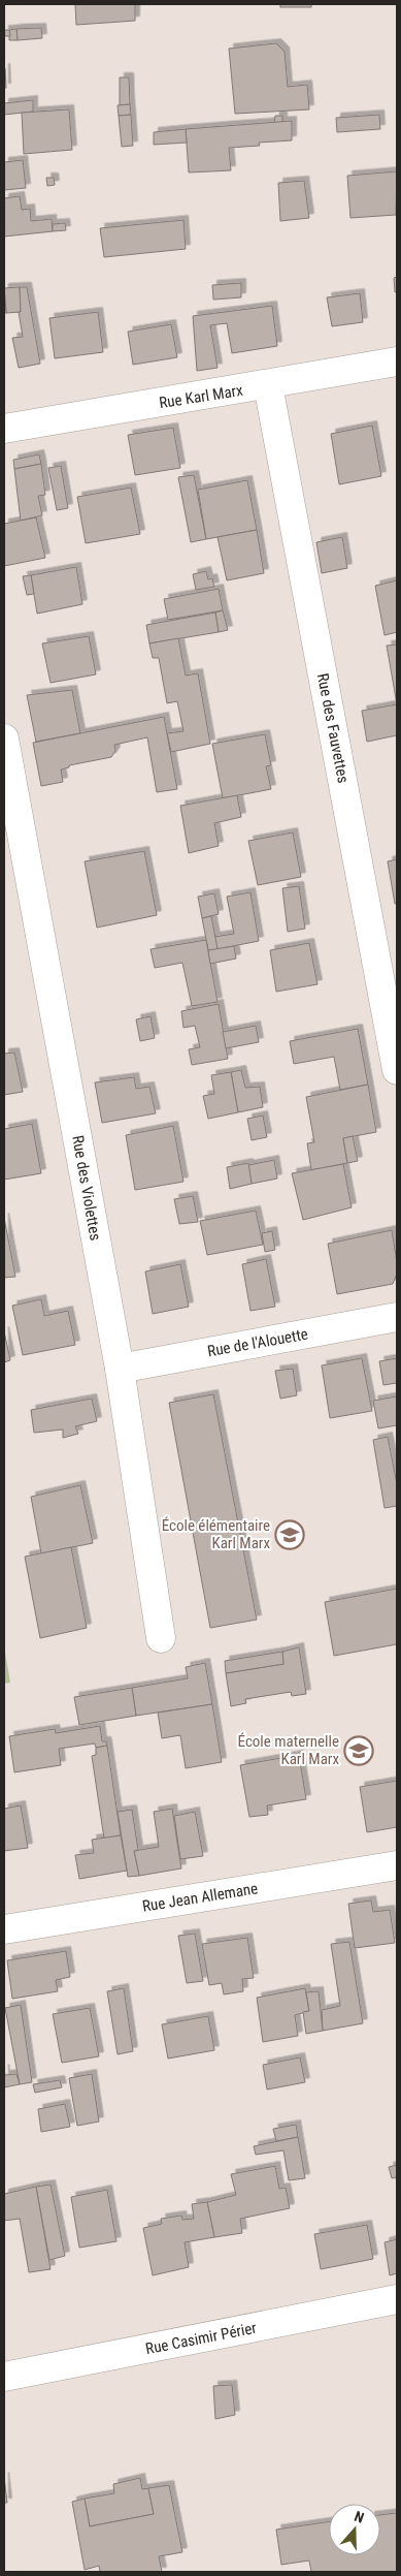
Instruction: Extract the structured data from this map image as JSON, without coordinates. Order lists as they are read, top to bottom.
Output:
{
  "streets": {
    "street": [
      "Rue Karl Marx",
      "Rue des Fauvettes",
      "Rue des Violettes",
      "Rue de l'Alouette",
      "Rue Jean Allemane",
      "Rue Casimir Périer"
    ]
  },
  "crossings": [
    ["Rue Karl Marx", "Rue des Fauvettes"],
    ["Rue des Violettes", "Rue de l'Alouette"]
  ],
  "places": {
    "school or university": ["École élémentaire Karl Marx", "École maternelle Karl Marx"]
  },
  "north": "top"
}
